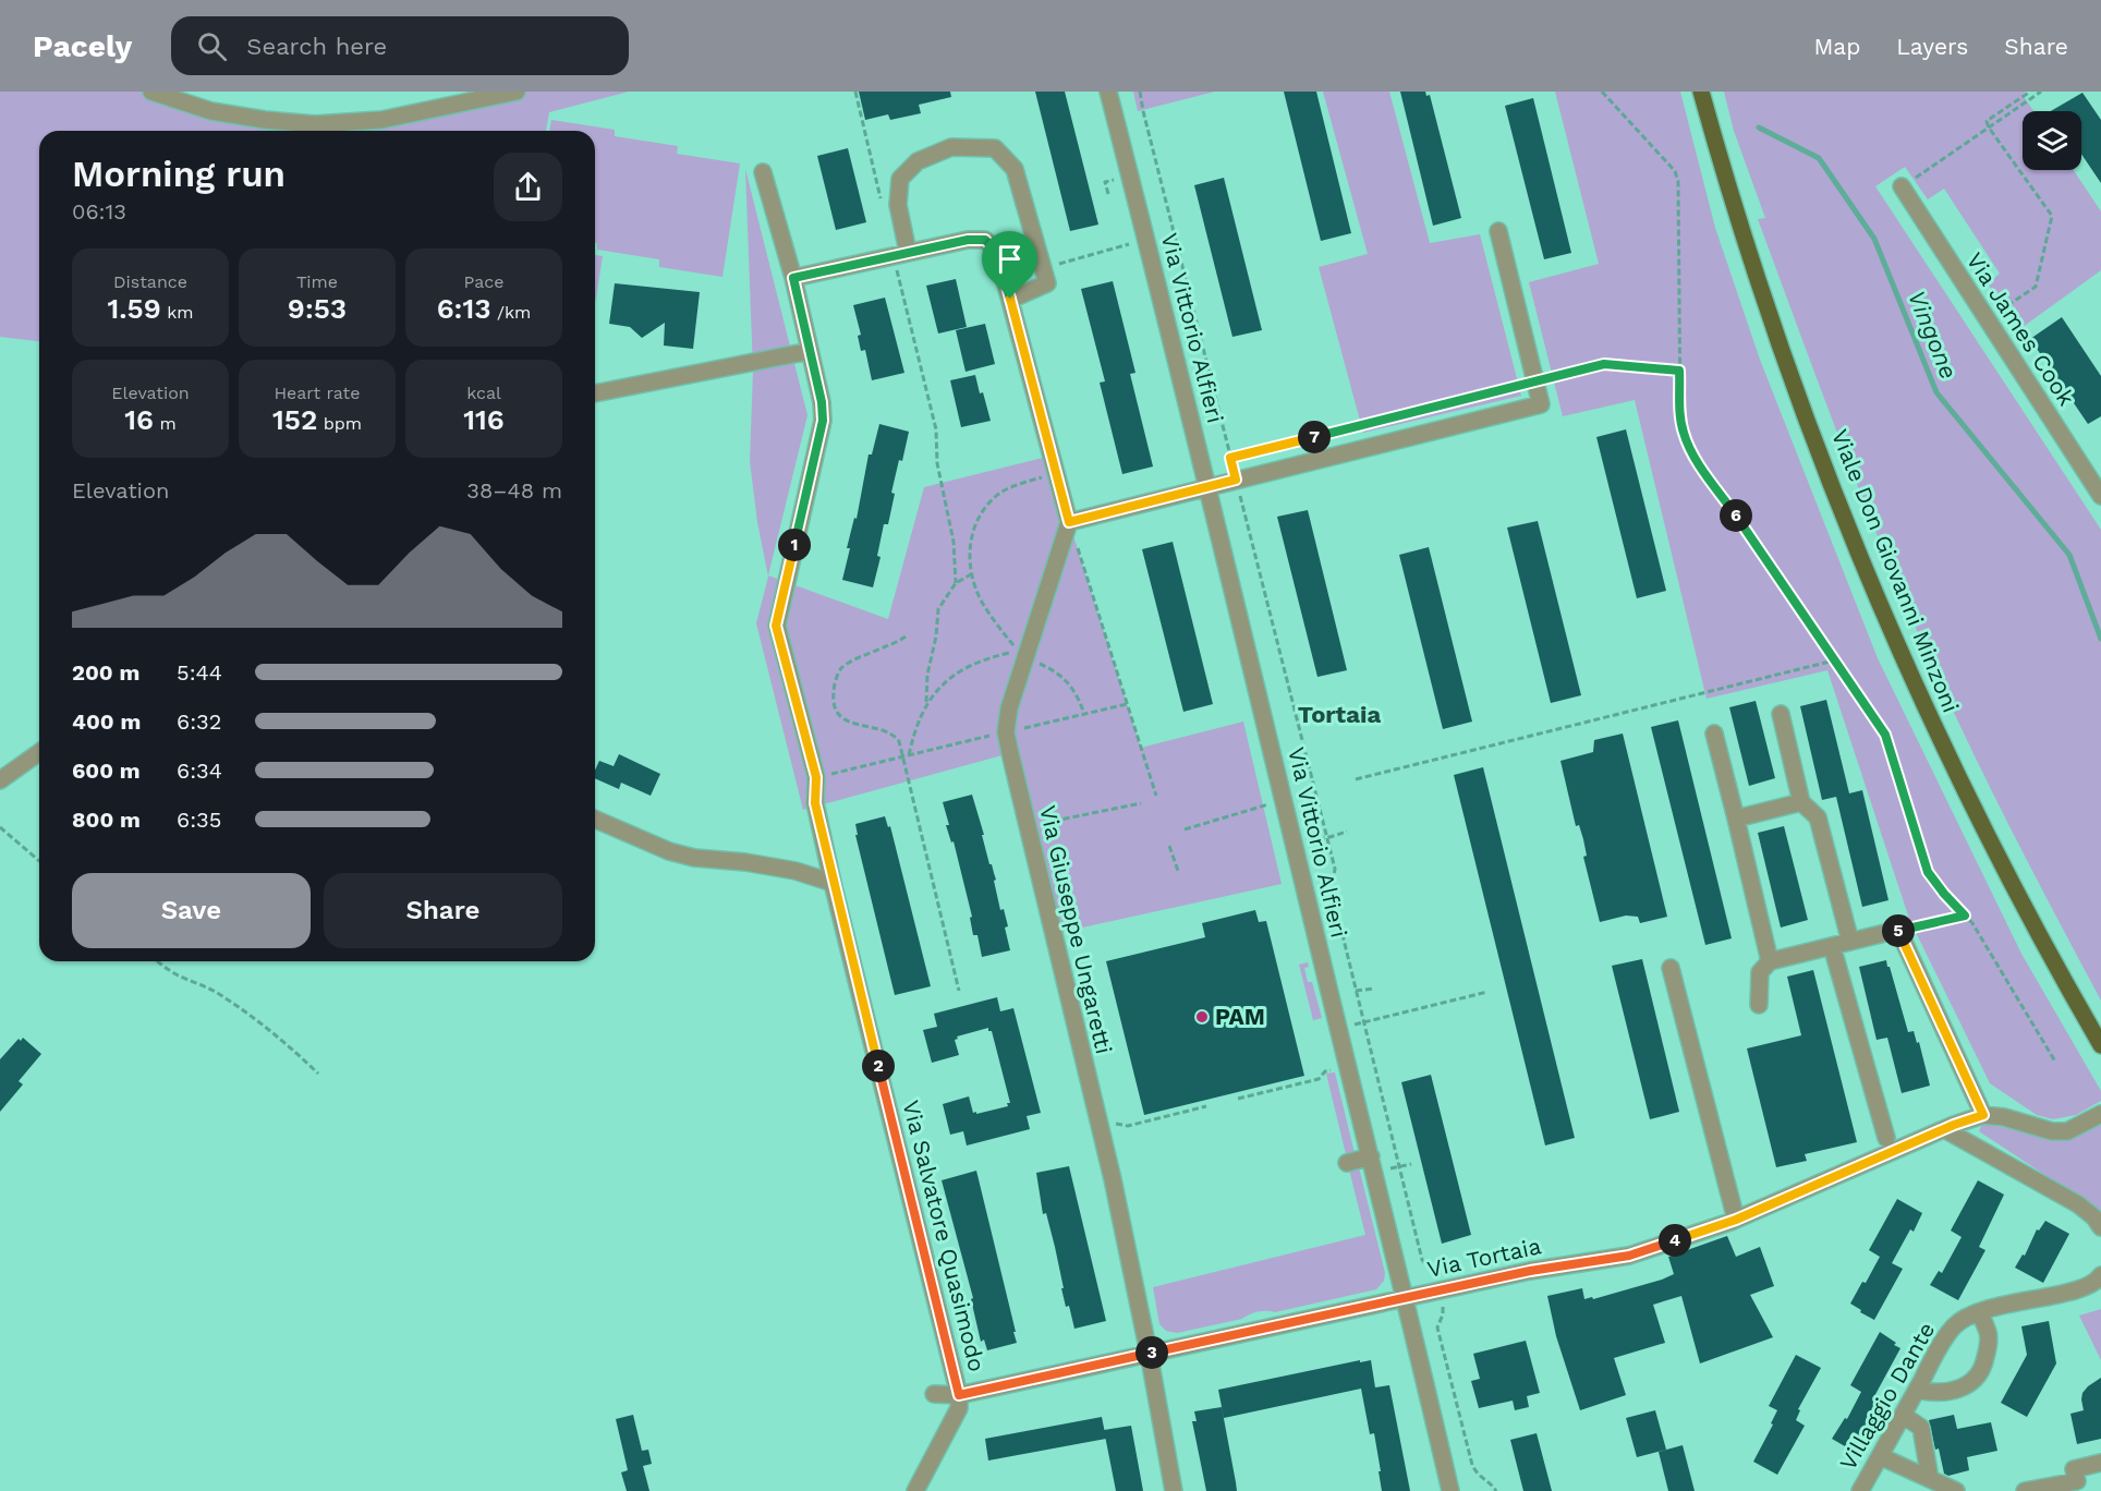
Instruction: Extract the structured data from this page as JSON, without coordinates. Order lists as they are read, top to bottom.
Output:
{
  "streets": {
    "main road": ["Viale Don Giovanni Minzoni"],
    "street": [
      "Via Vittorio Alfieri",
      "Via James Cook",
      "Via Giuseppe Ungaretti",
      "Via Salvatore Quasimodo",
      "Via Tortaia",
      "Villaggio Dante"
    ]
  },
  "crossings": [
    ["Via Vittorio Alfieri", "Via Tortaia"],
    ["Via Giuseppe Ungaretti", "Via Tortaia"],
    ["Via Salvatore Quasimodo", "Via Tortaia"]
  ],
  "districts": ["Tortaia"],
  "water": ["Vingone"],
  "places": ["PAM"],
  "page": {
    "header": "Pacely",
    "search": "Search here",
    "nav": ["Map", "Layers", "Share"],
    "heading": ["Morning run", "06:13"],
    "stats": [
      ["Distance", "1.59 km"],
      ["Time", "9:53"],
      ["Pace", "6:13 /km"],
      ["Elevation", "16 m"],
      ["Heart rate", "152 bpm"],
      ["kcal", "116"]
    ],
    "pins": [
      "7",
      "6",
      "1",
      "5",
      "2",
      "4",
      "3"
    ],
    "chart": ["Elevation", "38–48 m"],
    "list": [
      {
        "name": "200 m",
        "note": "5:44"
      },
      {
        "name": "400 m",
        "note": "6:32"
      },
      {
        "name": "600 m",
        "note": "6:34"
      },
      {
        "name": "800 m",
        "note": "6:35"
      }
    ],
    "buttons": ["Save", "Share"]
  }
}
